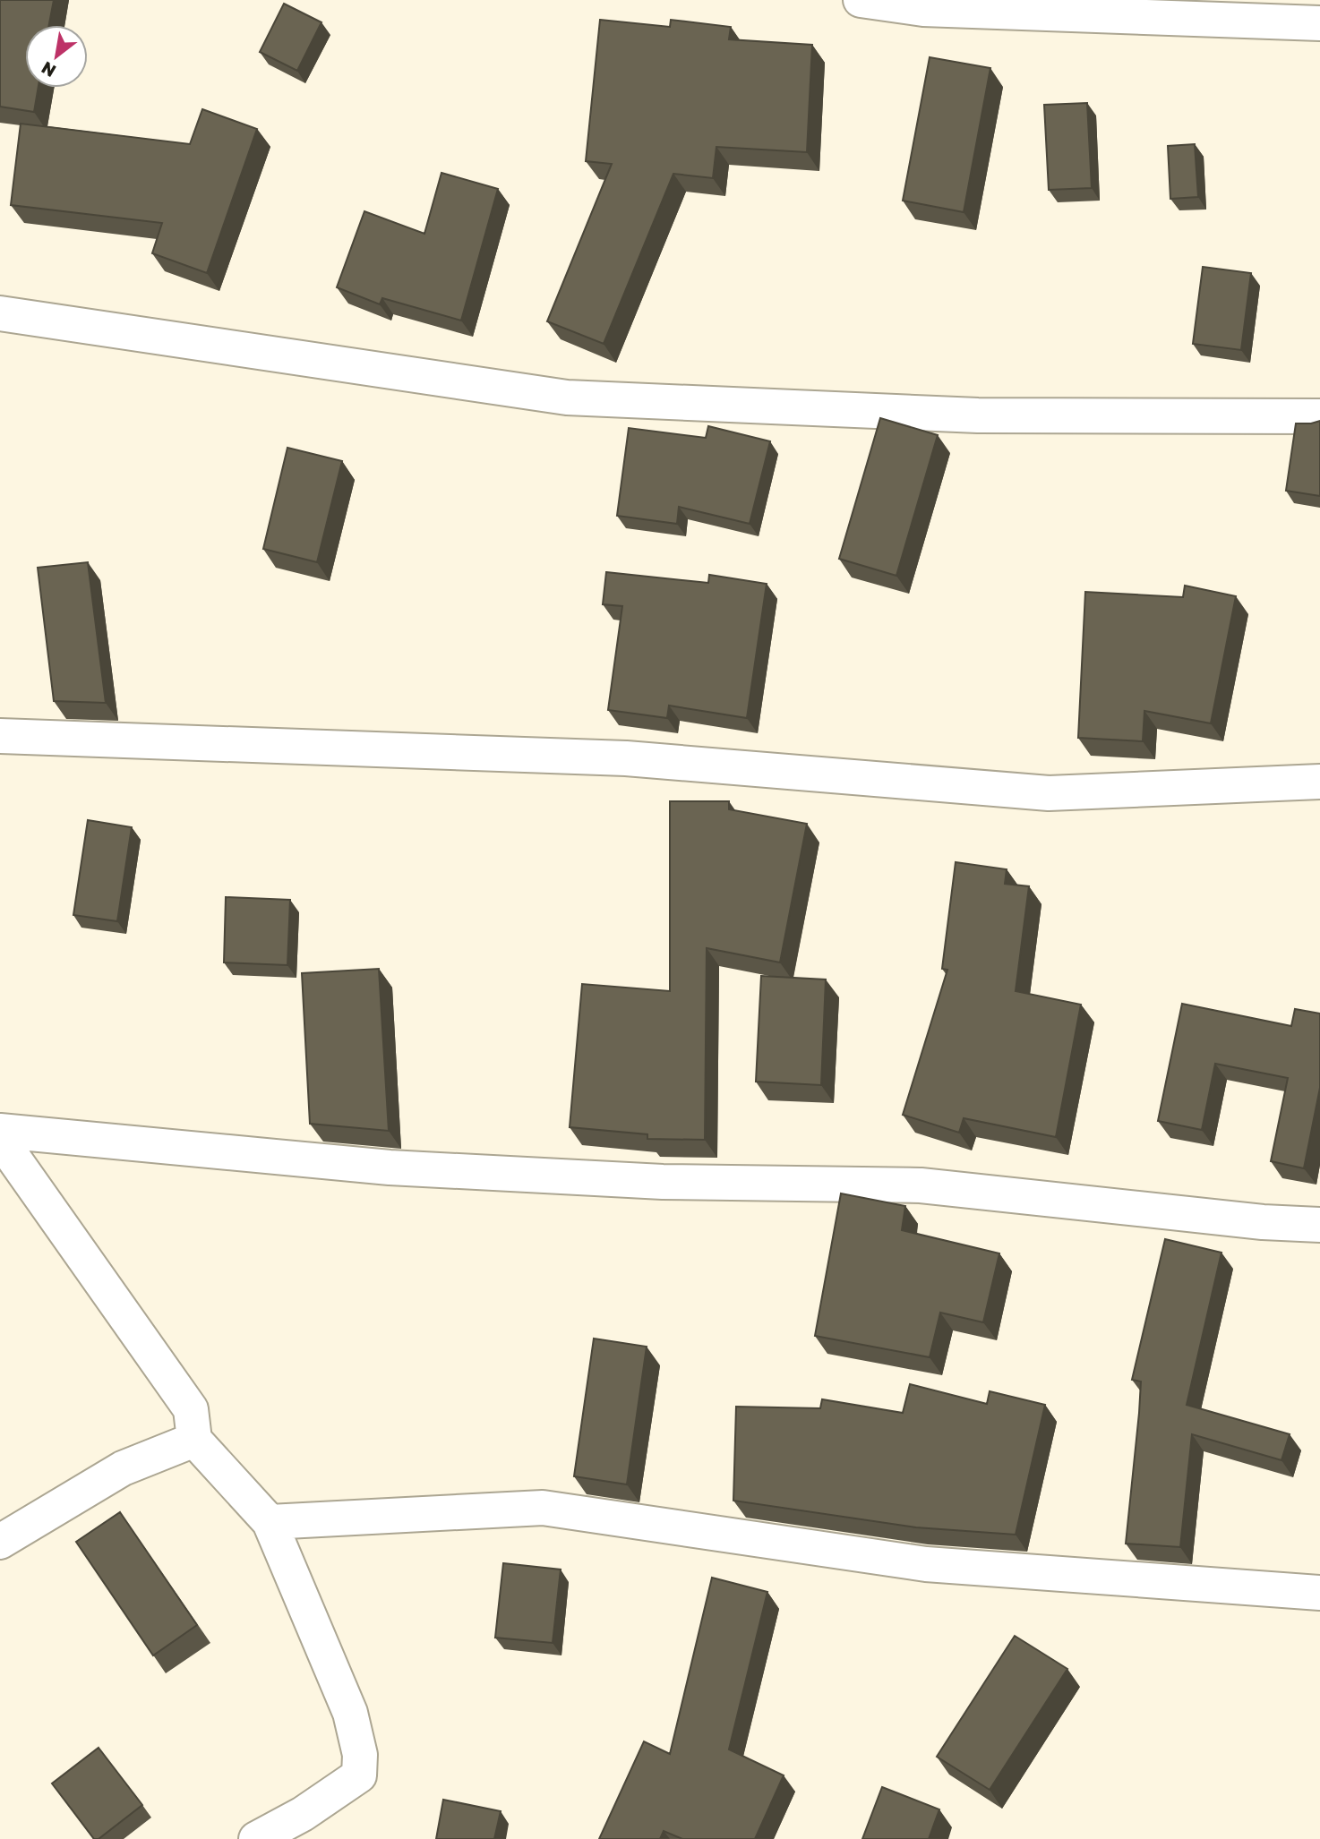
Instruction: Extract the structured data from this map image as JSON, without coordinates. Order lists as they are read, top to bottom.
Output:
{
  "north": "bottom left"
}
